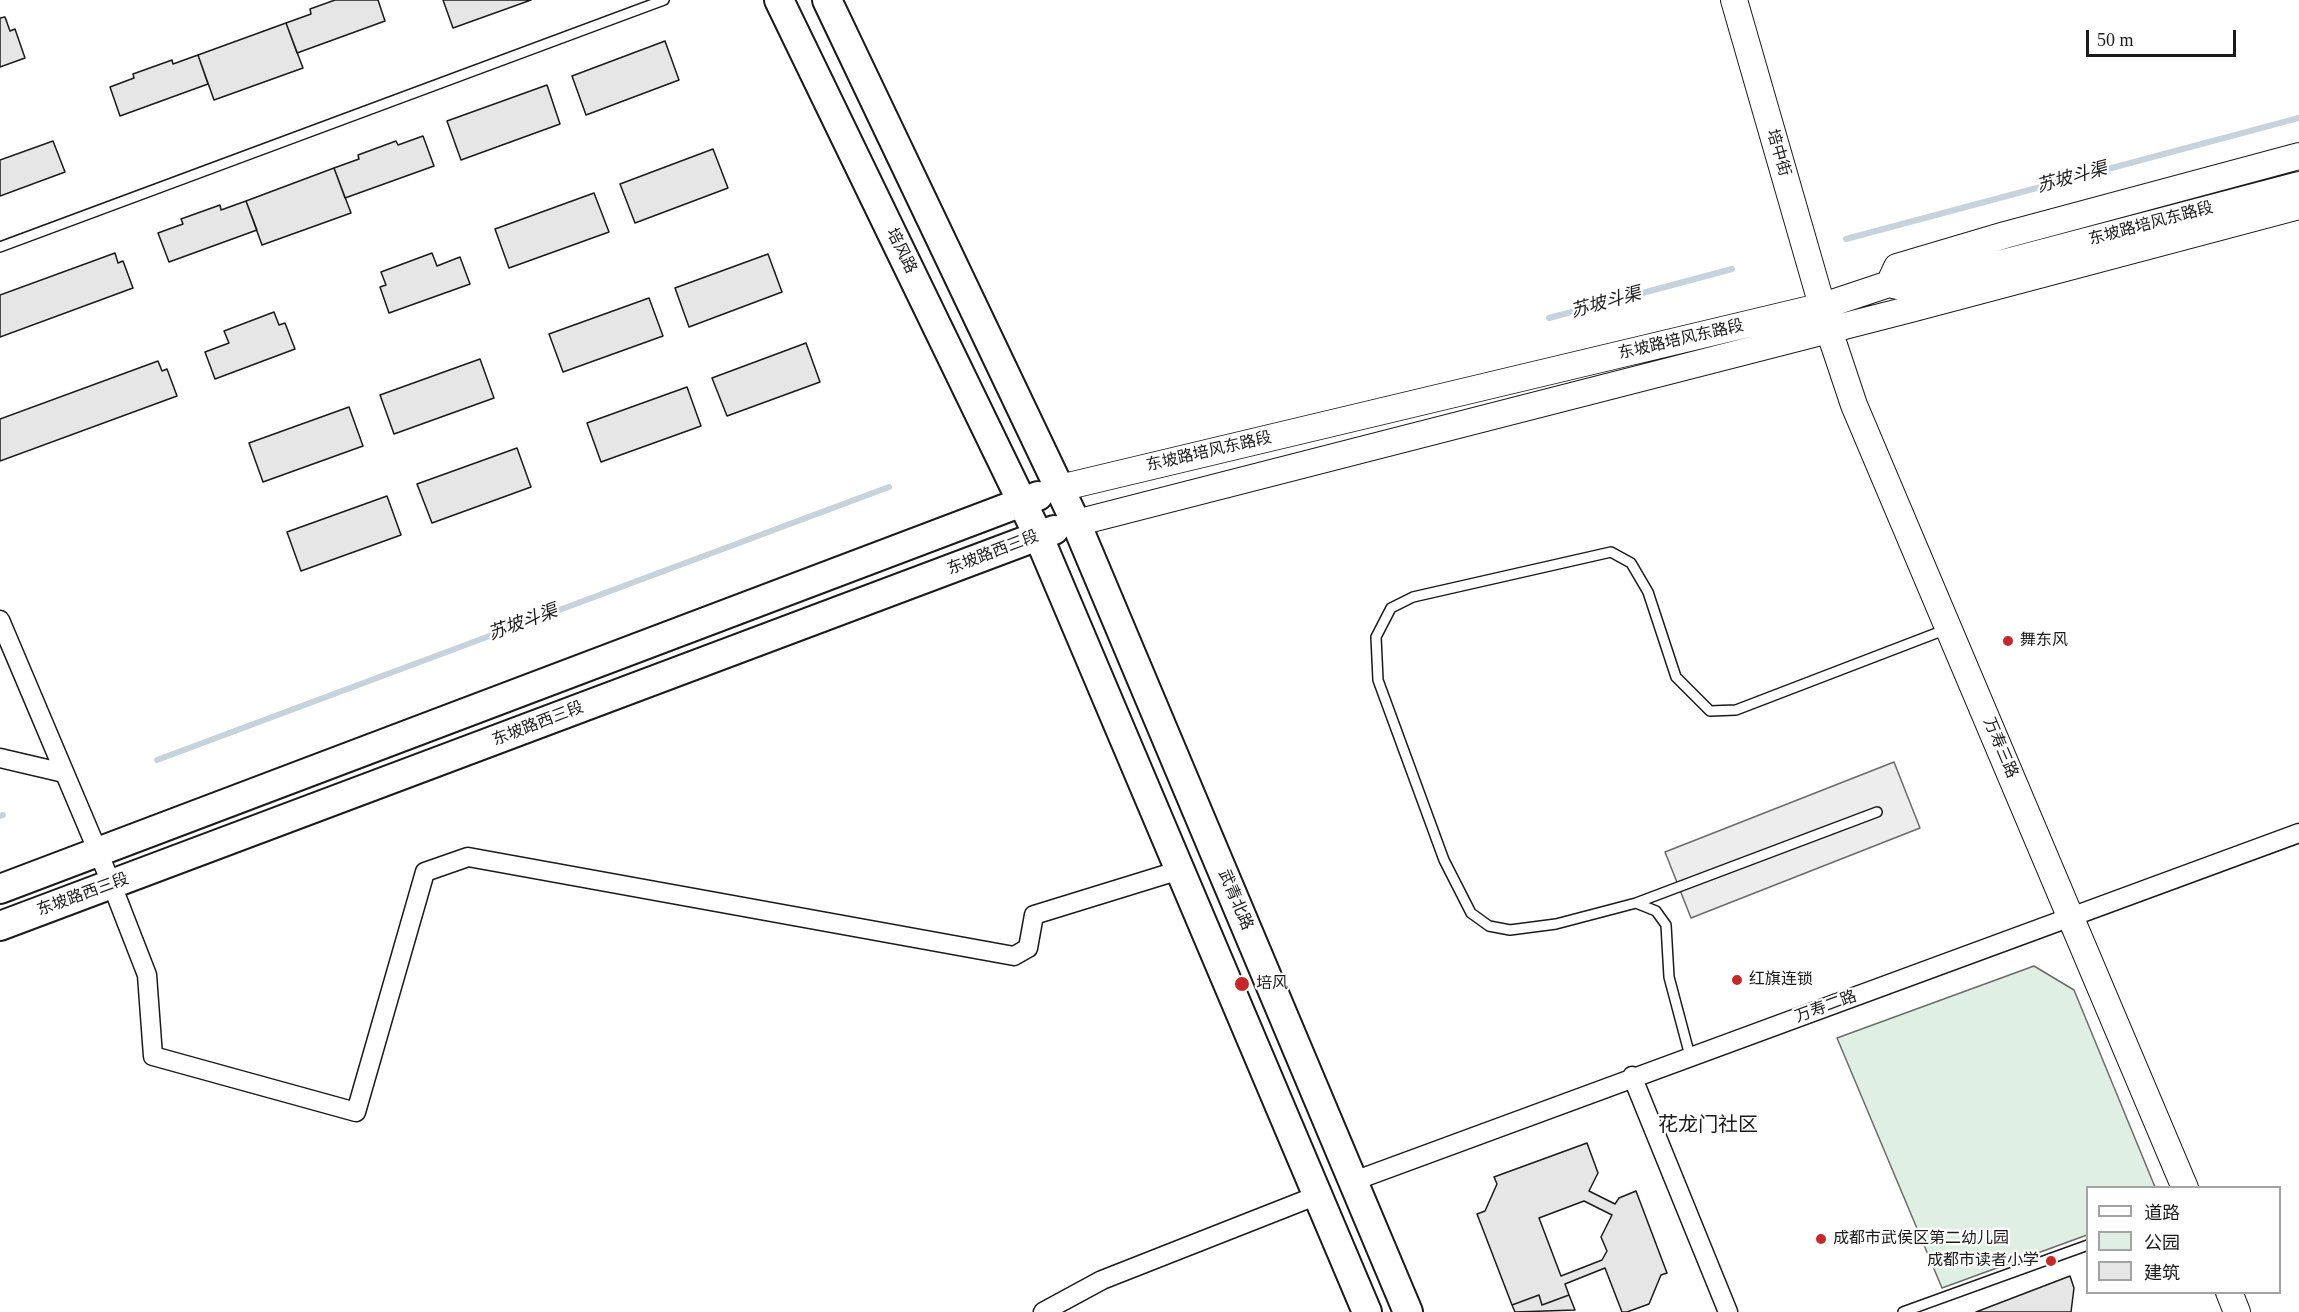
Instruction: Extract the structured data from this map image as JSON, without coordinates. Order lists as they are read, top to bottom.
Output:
{
  "streets": {
    "main road": [
      "培中街",
      "东坡路培风东路段",
      "培风路",
      "东坡路西三段",
      "万寿三路",
      "武青北路"
    ],
    "street": ["万寿二路"]
  },
  "crossings": [
    ["培中街", "东坡路培风东路段"],
    ["培中街", "万寿三路"],
    ["东坡路培风东路段", "东坡路西三段"],
    ["东坡路培风东路段", "万寿三路"],
    ["东坡路培风东路段", "武青北路"],
    ["培风路", "东坡路西三段"],
    ["东坡路西三段", "武青北路"],
    ["万寿三路", "万寿二路"],
    ["武青北路", "万寿二路"]
  ],
  "districts": ["花龙门社区"],
  "water": ["苏坡斗渠"],
  "places": [
    "舞东风",
    "红旗连锁",
    "培风",
    "成都市武侯区第二幼儿园",
    "成都市读者小学"
  ],
  "legend": ["道路", "公园", "建筑"],
  "scale_bar": "50 m"
}
